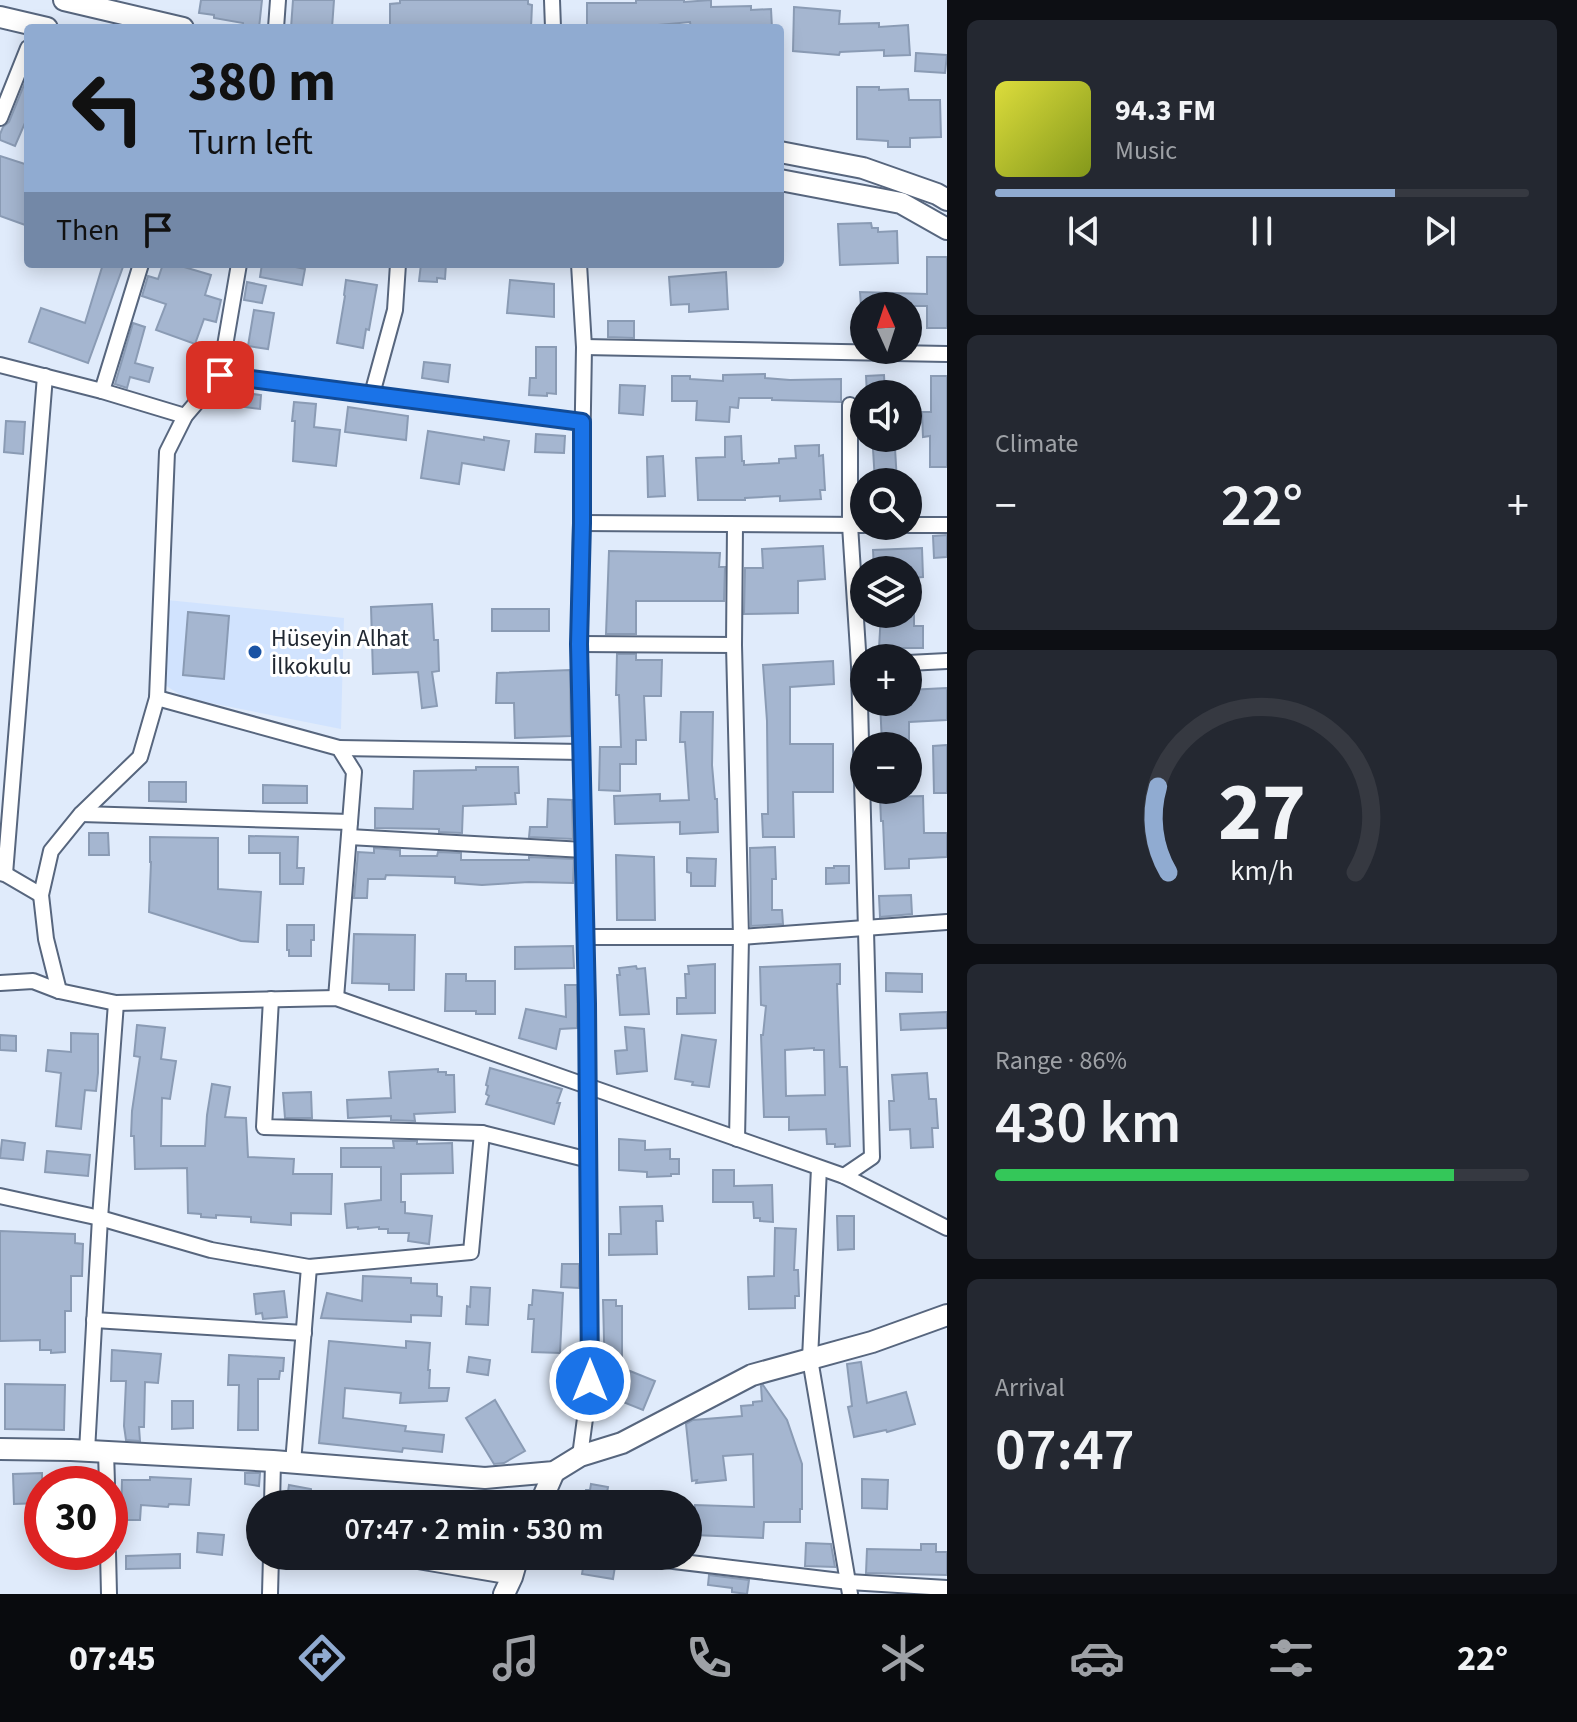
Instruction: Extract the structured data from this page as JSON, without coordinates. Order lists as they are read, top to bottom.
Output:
{
  "places": ["Hüseyin Alhat İlkokulu"],
  "north": "top",
  "page": {
    "turn": ["380 m", "Turn left"],
    "song": ["94.3 FM", "Music"],
    "then": "Then",
    "map_buttons": ["+", "−"],
    "tile": [
      "Climate",
      ["Range · 86%", "430 km"],
      ["Arrival", "07:47"]
    ],
    "heat": ["−", "22°", "+"],
    "limit": "30",
    "trip": "07:47 · 2 min · 530 m",
    "tabs": ["07:45", "22°"],
    "gauge": ["27", "km/h"]
  }
}
